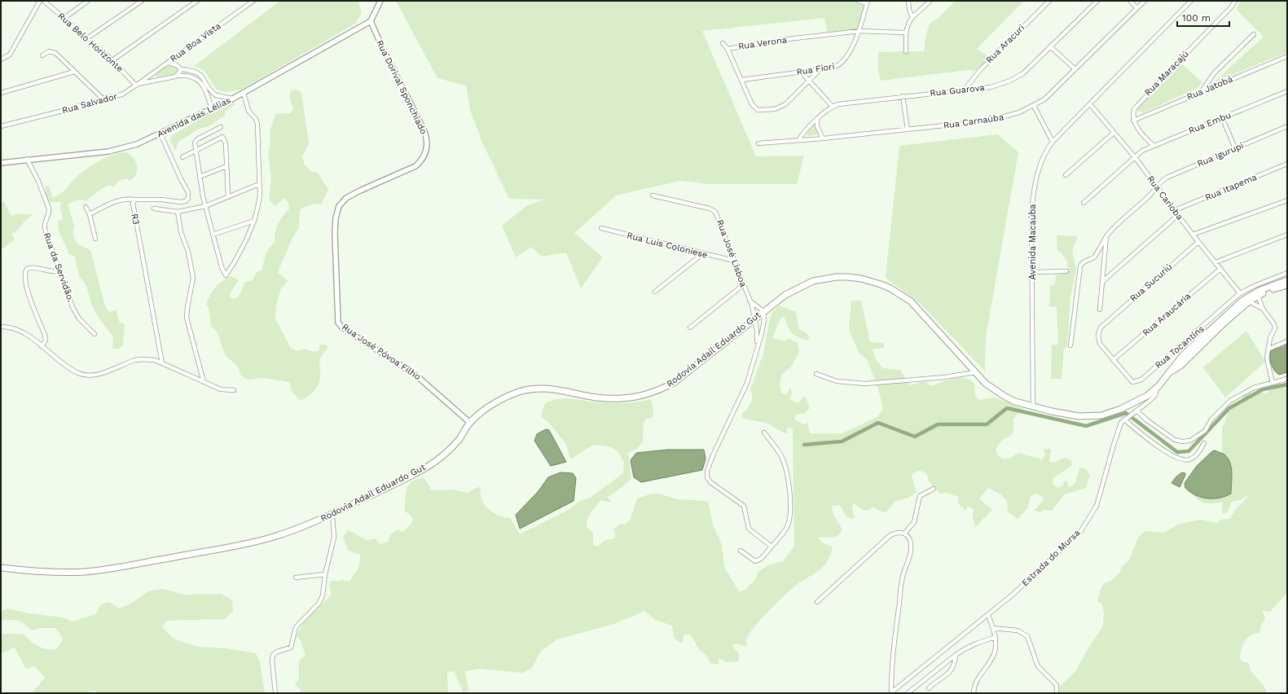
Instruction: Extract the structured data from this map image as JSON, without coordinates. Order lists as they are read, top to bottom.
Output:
{
  "streets": {
    "main road": ["Rodovia Adail Eduardo Gut"],
    "street": [
      "Rua Belo Horizonte",
      "Rua Boa Vista",
      "Rua Verona",
      "Rua Aracuri",
      "Rua Fiori",
      "Rua Maracajú",
      "Rua Dorival Sponchiado",
      "Rua Jatobá",
      "Rua Guarova",
      "Rua Salvador",
      "Avenida das Lélias",
      "Rua Carnaúba",
      "Rua Embu",
      "Rua Igurupi",
      "Rua Itapema",
      "Rua Carioba",
      "R3",
      "Avenida Macaúba",
      "Rua Luís Coloniese",
      "Rua José Lisboa",
      "Rua da Servidão.",
      "Rua Sucuriú",
      "Rua Araucária",
      "Rua Tocantins",
      "Rua José Póvoa Filho",
      "Estrada do Mursa"
    ]
  },
  "crossings": [
    ["Rua Belo Horizonte", "Rua Boa Vista"],
    ["Rua Belo Horizonte", "Rua Salvador"],
    ["Rua Boa Vista", "Rua Salvador"],
    ["Rua Verona", "Rua Fiori"],
    ["Rua Aracuri", "Rua Guarova"],
    ["Rua Maracajú", "Rua Jatobá"],
    ["Rua Dorival Sponchiado", "Avenida das Lélias"],
    ["Rua Dorival Sponchiado", "Rua José Póvoa Filho"],
    ["Rua Salvador", "Avenida das Lélias"],
    ["Avenida das Lélias", "R3"],
    ["Avenida das Lélias", "Rua da Servidão."],
    ["Rua Embu", "Rua Carioba"],
    ["Rua Igurupi", "Rua Carioba"],
    ["Rua Itapema", "Rua Carioba"],
    ["Rua Carioba", "Avenida Macaúba"],
    ["Rua Carioba", "Rua Sucuriú"],
    ["Rua Carioba", "Rua Araucária"],
    ["Rua Carioba", "Rua Tocantins"],
    ["Avenida Macaúba", "Rodovia Adail Eduardo Gut"],
    ["Rua Luís Coloniese", "Rua José Lisboa"],
    ["Rua José Lisboa", "Rodovia Adail Eduardo Gut"],
    ["Rua Sucuriú", "Rua Tocantins"],
    ["Rua Araucária", "Rua Tocantins"],
    ["Rodovia Adail Eduardo Gut", "Rua José Póvoa Filho"],
    ["Rodovia Adail Eduardo Gut", "Estrada do Mursa"]
  ],
  "scale_bar": "100 m"
}
